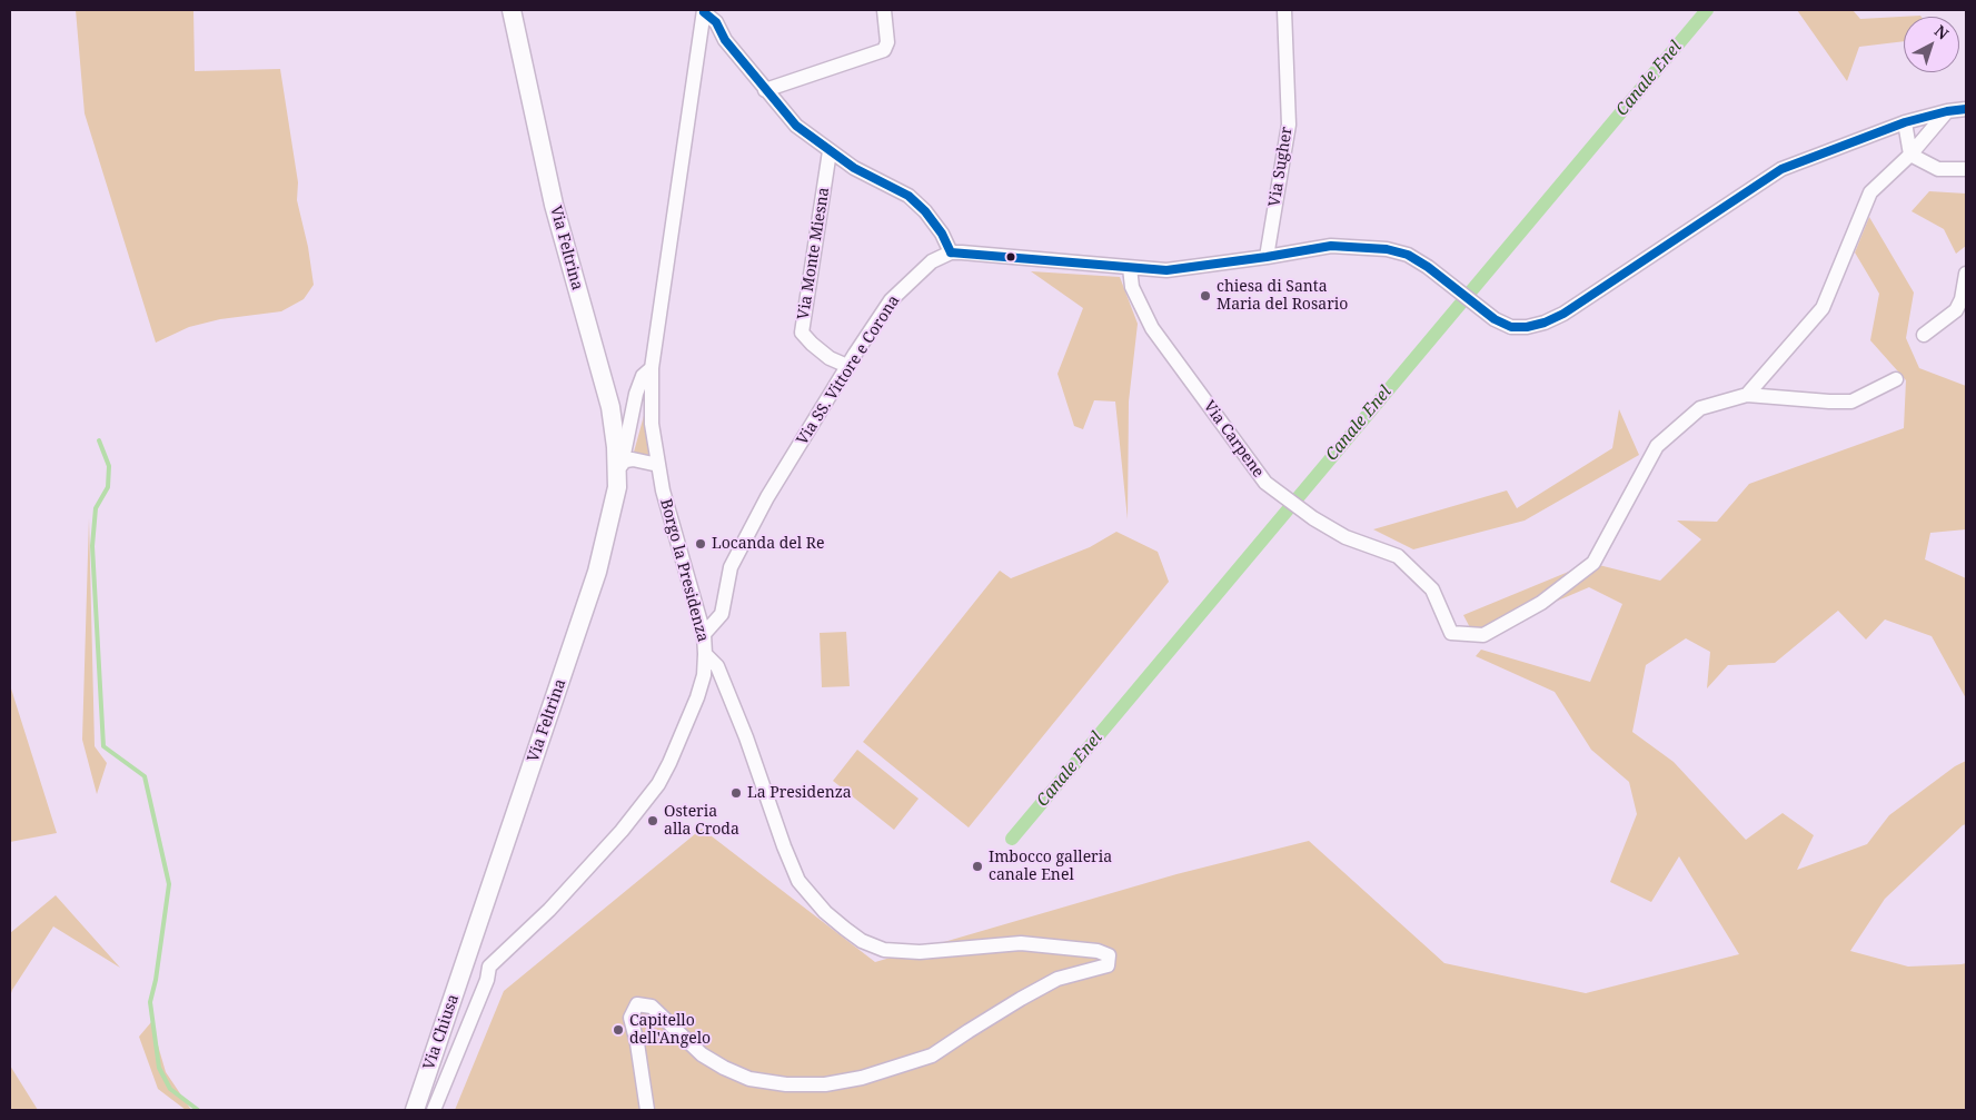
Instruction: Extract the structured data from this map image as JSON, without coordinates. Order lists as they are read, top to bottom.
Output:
{
  "streets": {
    "main road": ["Via Feltrina", "Via Chiusa"],
    "street": [
      "Via Sugher",
      "Via Monte Miesna",
      "Via SS. Vittore e Corona",
      "Via Carpene",
      "Borgo la Presidenza"
    ]
  },
  "crossings": [
    ["Via Feltrina", "Borgo la Presidenza"],
    ["Via Feltrina", "Via Chiusa"],
    ["Via Monte Miesna", "Via SS. Vittore e Corona"],
    ["Via SS. Vittore e Corona", "Borgo la Presidenza"]
  ],
  "water": ["Canale Enel"],
  "places": [
    "chiesa di Santa Maria del Rosario",
    "Locanda del Re",
    "La Presidenza",
    "Osteria alla Croda",
    "Imbocco galleria canale Enel",
    "Capitello dell'Angelo"
  ],
  "north": "top right"
}
